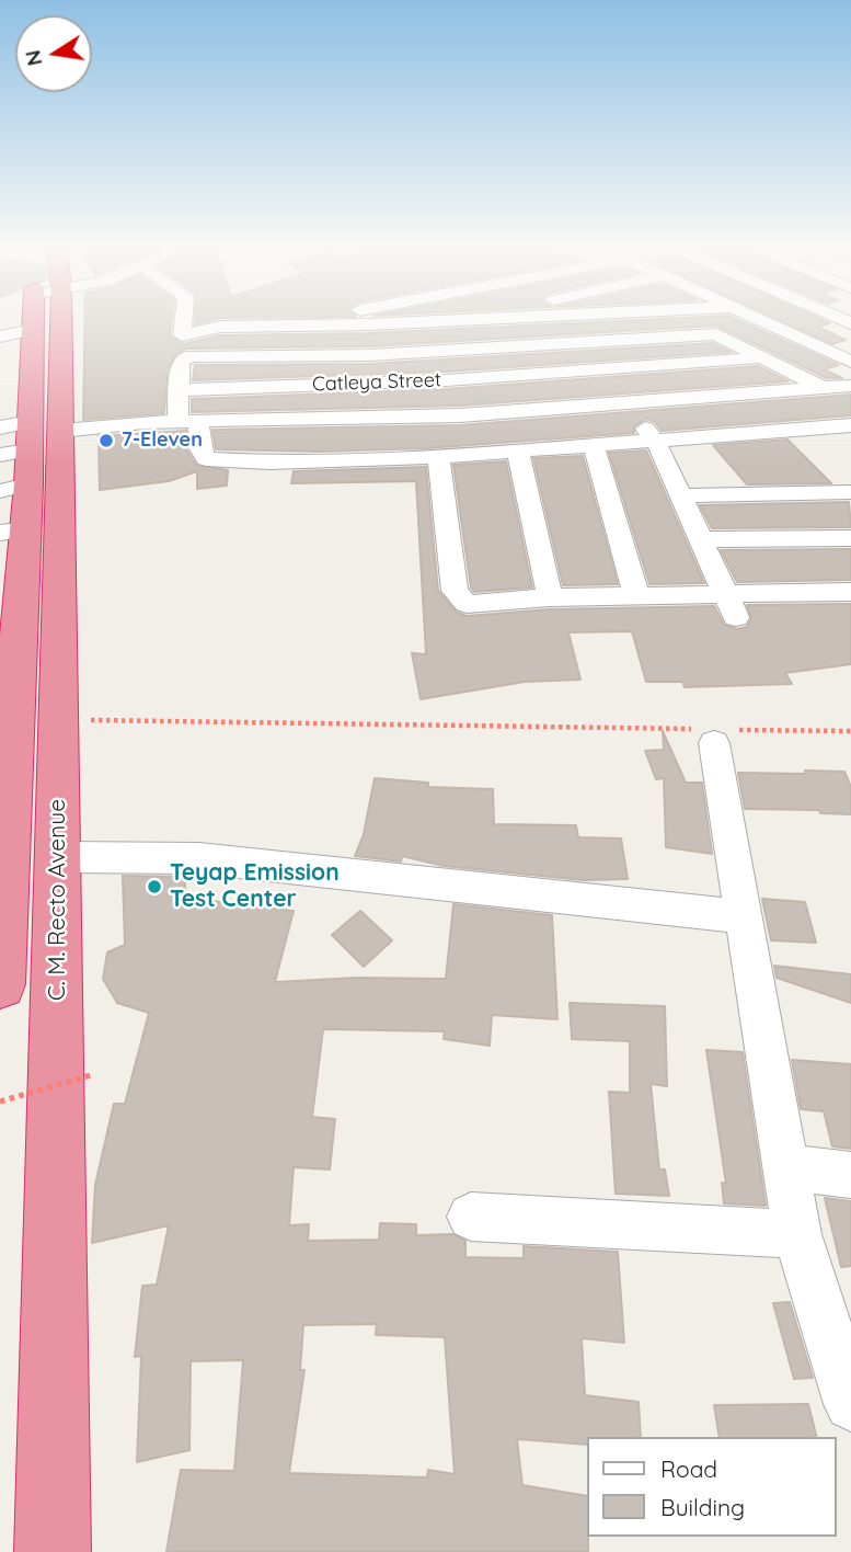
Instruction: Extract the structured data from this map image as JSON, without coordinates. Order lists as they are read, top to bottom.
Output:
{
  "streets": {
    "highway": ["C. M. Recto Avenue"],
    "street": ["Catleya Street"]
  },
  "places": ["7-Eleven", "Teyap Emission Test Center"],
  "legend": ["Road", "Building"],
  "north": "left"
}
